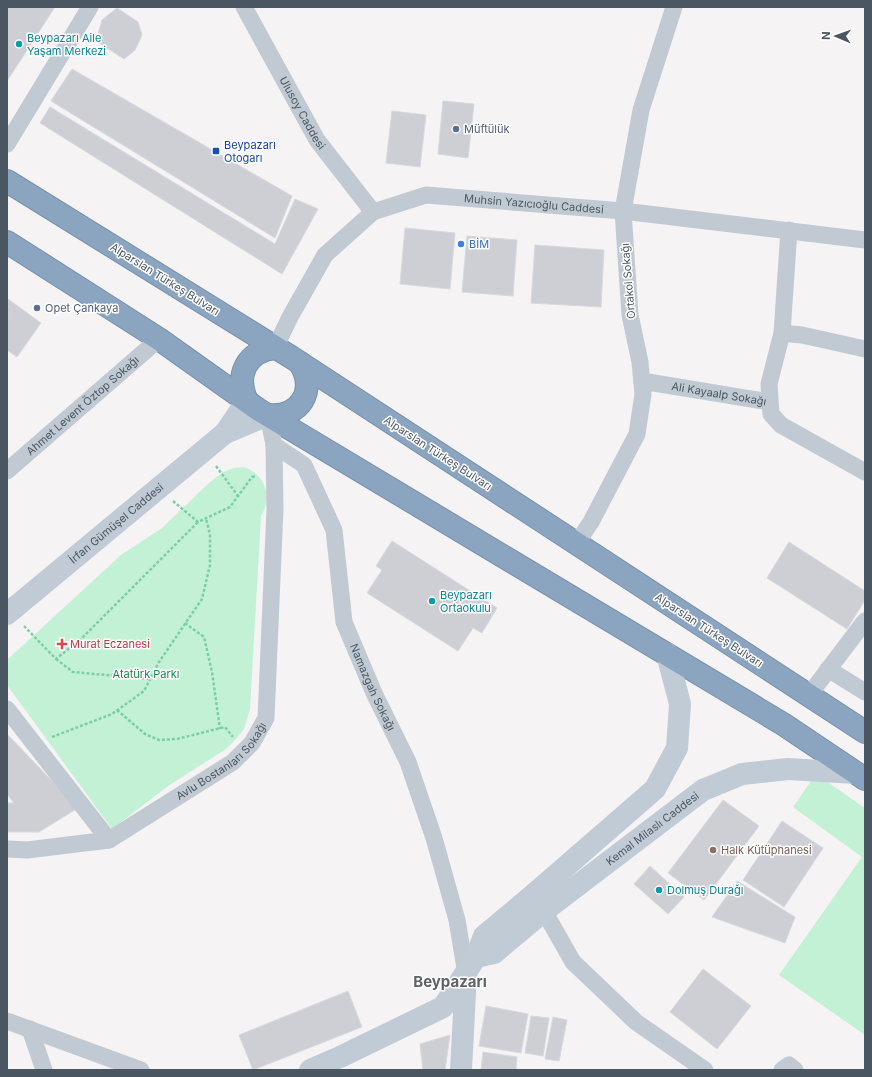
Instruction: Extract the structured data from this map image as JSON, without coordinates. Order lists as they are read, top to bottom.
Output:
{
  "streets": {
    "highway": ["Alparslan Türkeş Bulvarı"],
    "street": [
      "Ulusoy Caddesi",
      "Muhsin Yazıcıoğlu Caddesi",
      "Ortakol Sokağı",
      "Ali Kayaalp Sokağı",
      "Ahmet Levent Öztop Sokağı",
      "İrfan Gümüşel Caddesi",
      "Namazgah Sokağı",
      "Avlu Bostanları Sokağı",
      "Kemal Milaslı Caddesi"
    ]
  },
  "crossings": [
    ["Ulusoy Caddesi", "Muhsin Yazıcıoğlu Caddesi"],
    ["Muhsin Yazıcıoğlu Caddesi", "Alparslan Türkeş Bulvarı"],
    ["Muhsin Yazıcıoğlu Caddesi", "Ortakol Sokağı"],
    ["Muhsin Yazıcıoğlu Caddesi", "İrfan Gümüşel Caddesi"],
    ["Alparslan Türkeş Bulvarı", "Ortakol Sokağı"],
    ["Alparslan Türkeş Bulvarı", "İrfan Gümüşel Caddesi"],
    ["Ortakol Sokağı", "Ali Kayaalp Sokağı"],
    ["Namazgah Sokağı", "Avlu Bostanları Sokağı"],
    ["Namazgah Sokağı", "Kemal Milaslı Caddesi"]
  ],
  "districts": ["Beypazarı"],
  "parks": ["Atatürk Parkı"],
  "places": {
    "other": [
      "Beypazarı Aile Yaşam Merkezi",
      "Müftülük",
      "BİM",
      "Opet Çankaya",
      "Beypazarı Ortaokulu",
      "Halk Kütüphanesi",
      "Dolmuş Durağı"
    ],
    "transit": ["Beypazarı Otogarı"],
    "health": ["Murat Eczanesi"]
  },
  "north": "left"
}
